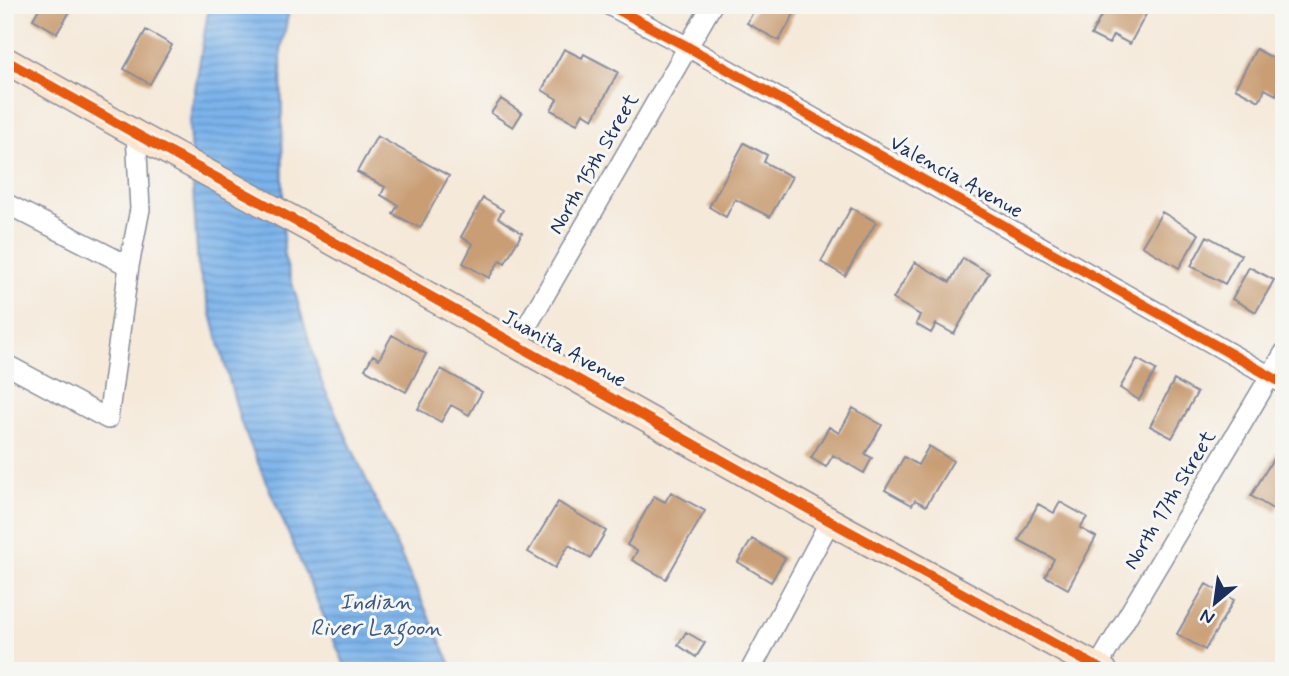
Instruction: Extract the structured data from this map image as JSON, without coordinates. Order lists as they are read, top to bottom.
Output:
{
  "streets": {
    "street": [
      "North 15th Street",
      "Valencia Avenue",
      "Juanita Avenue",
      "North 17th Street"
    ]
  },
  "crossings": [
    ["North 15th Street", "Valencia Avenue"],
    ["North 15th Street", "Juanita Avenue"],
    ["Valencia Avenue", "North 17th Street"],
    ["Juanita Avenue", "North 17th Street"]
  ],
  "water": ["Indian River Lagoon"],
  "north": "bottom left"
}
